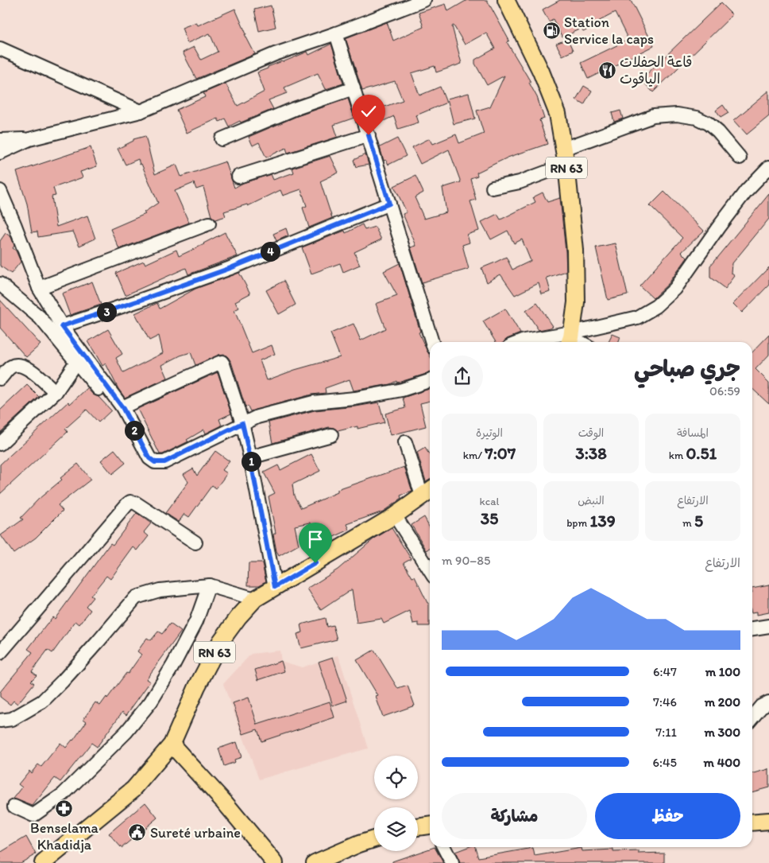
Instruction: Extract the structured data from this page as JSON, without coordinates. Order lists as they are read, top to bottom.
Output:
{
  "streets": {
    "main road": ["RN 63"]
  },
  "places": {
    "fuel station": ["Station Service la caps"],
    "restaurant": ["قاعة الحفلات الياقوت"],
    "pharmacy": ["Benselama Khadidja"],
    "public building": ["Sureté urbaine"]
  },
  "page": {
    "pins": [
      "4",
      "3",
      "2",
      "1"
    ],
    "heading": ["جري صباحي", "06:59"],
    "stats": [
      ["المسافة", "0.51 km"],
      ["الوقت", "3:38"],
      ["الوتيرة", "7:07 /km"],
      ["الارتفاع", "5 m"],
      ["النبض", "139 bpm"],
      ["kcal", "35"]
    ],
    "chart": ["الارتفاع", "85–90 m"],
    "list": [
      {
        "name": "100 m",
        "note": "6:47"
      },
      {
        "name": "200 m",
        "note": "7:46"
      },
      {
        "name": "300 m",
        "note": "7:11"
      },
      {
        "name": "400 m",
        "note": "6:45"
      }
    ],
    "buttons": ["حفظ", "مشاركة"]
  }
}
